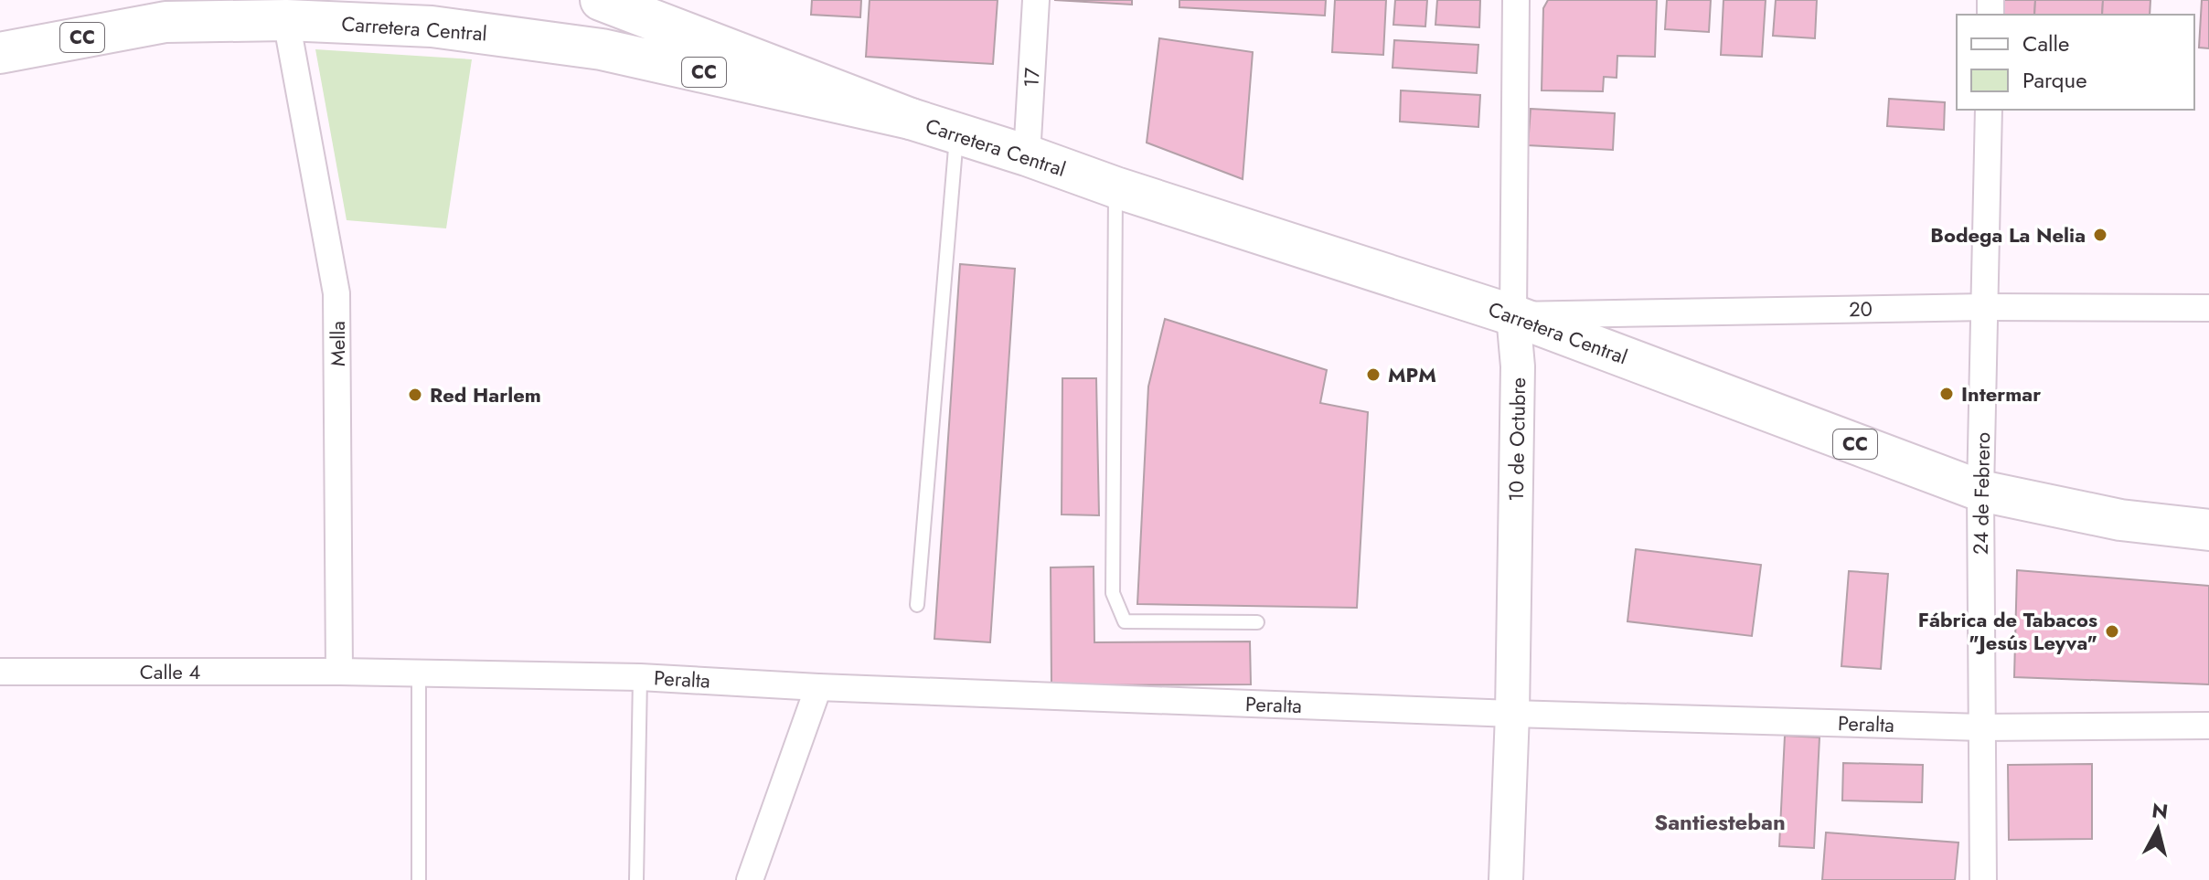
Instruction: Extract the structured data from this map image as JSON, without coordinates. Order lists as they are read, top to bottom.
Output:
{
  "streets": {
    "main road": ["Carretera Central", "CC"],
    "street": [
      "17",
      "20",
      "Mella",
      "10 de Octubre",
      "24 de Febrero",
      "Calle 4",
      "Peralta"
    ]
  },
  "crossings": [
    ["Carretera Central", "17"],
    ["Carretera Central", "20"],
    ["Carretera Central", "Mella"],
    ["Carretera Central", "10 de Octubre"],
    ["Carretera Central", "24 de Febrero"],
    ["20", "10 de Octubre"],
    ["20", "24 de Febrero"],
    ["Mella", "Calle 4"],
    ["Mella", "Peralta"],
    ["10 de Octubre", "Peralta"],
    ["24 de Febrero", "Peralta"],
    ["Calle 4", "Peralta"]
  ],
  "districts": ["Santiesteban"],
  "places": [
    "Bodega La Nelia",
    "MPM",
    "Intermar",
    "Red Harlem",
    "Fábrica de Tabacos \"Jesús Leyva\""
  ],
  "legend": ["Calle", "Parque"],
  "north": "top"
}
